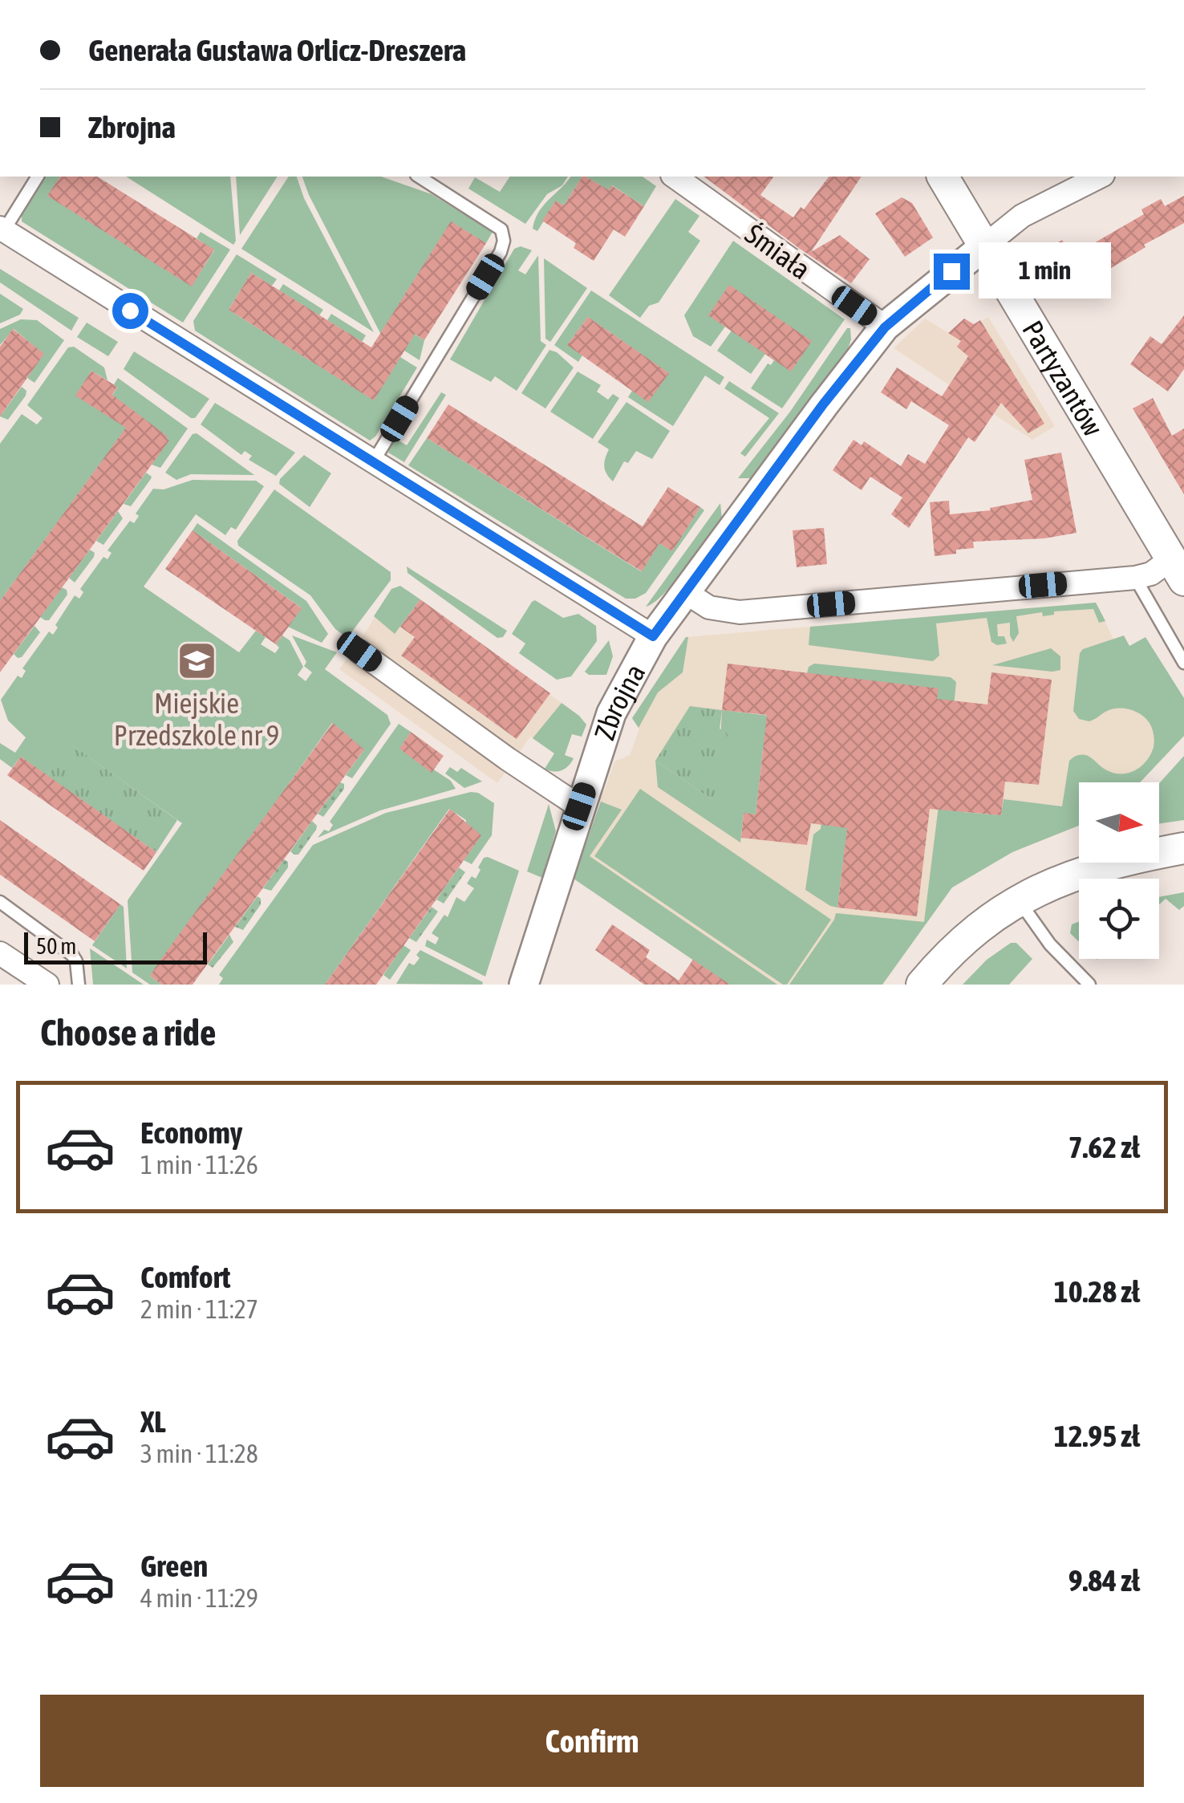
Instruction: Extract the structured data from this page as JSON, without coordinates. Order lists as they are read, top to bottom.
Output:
{
  "streets": {
    "main road": ["Partyzantów"],
    "street": ["Śmiała", "Zbrojna"]
  },
  "crossings": [
    ["Śmiała", "Zbrojna"],
    ["Partyzantów", "Zbrojna"]
  ],
  "places": {
    "school or university": ["Miejskie Przedszkole nr 9"]
  },
  "scale_bar": "50 m",
  "north": "right",
  "page": {
    "banner": ["Generała Gustawa Orlicz-Dreszera", "Zbrojna"],
    "bubble": "1 min",
    "scale": "50 m",
    "heading": "Choose a ride",
    "list": [
      {
        "name": "Economy",
        "note": "1 min · 11:26",
        "value": "7.62 zł"
      },
      {
        "name": "Comfort",
        "note": "2 min · 11:27",
        "value": "10.28 zł"
      },
      {
        "name": "XL",
        "note": "3 min · 11:28",
        "value": "12.95 zł"
      },
      {
        "name": "Green",
        "note": "4 min · 11:29",
        "value": "9.84 zł"
      }
    ],
    "buttons": "Confirm"
  }
}
